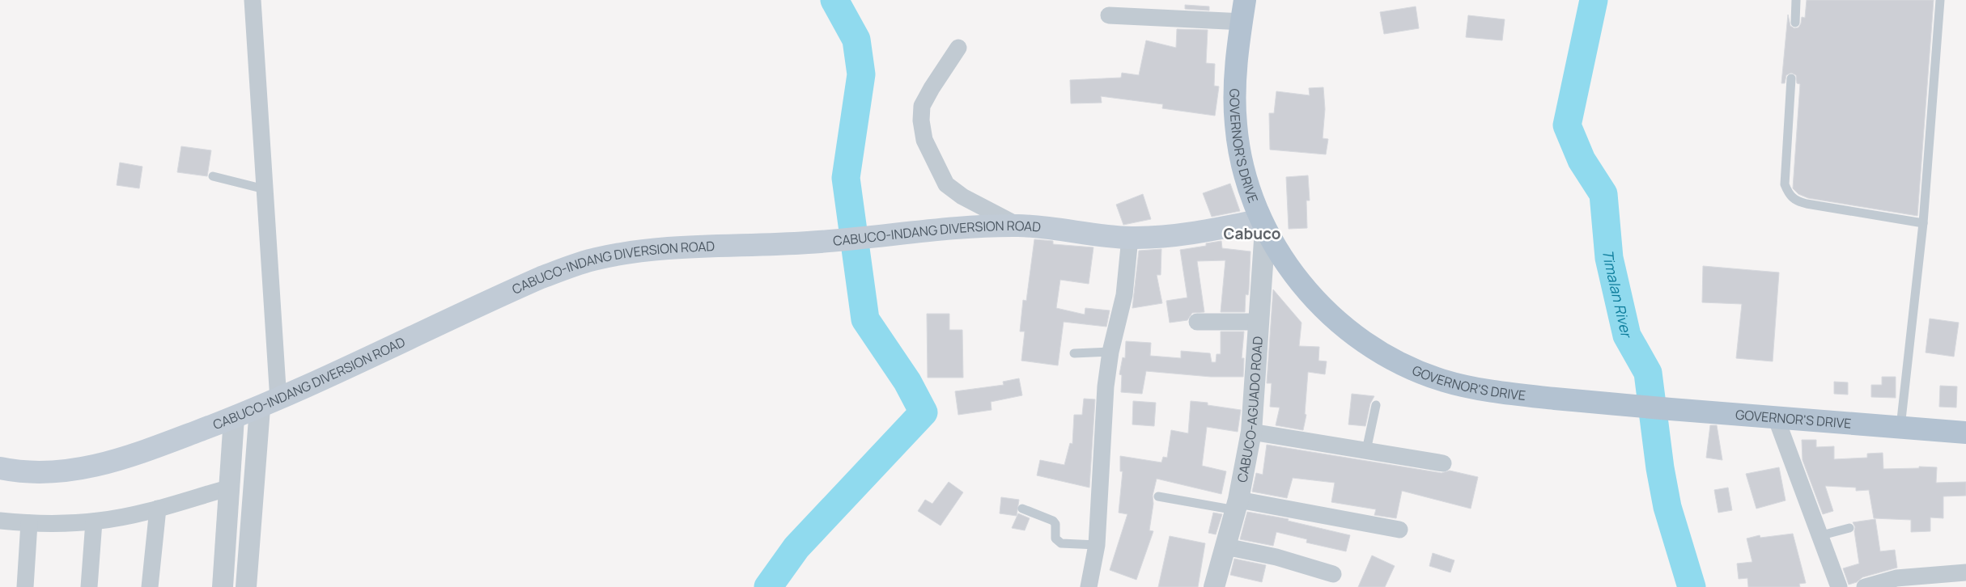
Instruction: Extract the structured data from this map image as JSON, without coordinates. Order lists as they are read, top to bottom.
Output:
{
  "streets": {
    "main road": ["GOVERNOR'S DRIVE", "CABUCO-INDANG DIVERSION ROAD"],
    "street": ["CABUCO-AGUADO ROAD"]
  },
  "crossings": [
    ["GOVERNOR'S DRIVE", "CABUCO-INDANG DIVERSION ROAD"],
    ["GOVERNOR'S DRIVE", "CABUCO-AGUADO ROAD"],
    ["CABUCO-INDANG DIVERSION ROAD", "CABUCO-AGUADO ROAD"]
  ],
  "districts": ["Cabuco"],
  "water": ["Timalan River"]
}
